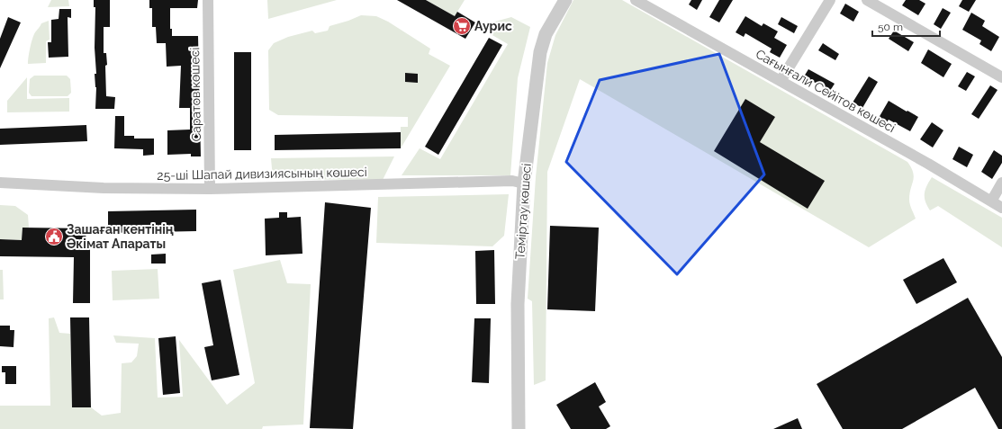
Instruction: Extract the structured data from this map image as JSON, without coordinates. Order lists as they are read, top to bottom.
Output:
{
  "streets": {
    "street": [
      "Сағынғали Сейітов көшесі",
      "Саратов көшесі",
      "25-ші Шапай дивизиясының көшесі",
      "Теміртау көшесі"
    ]
  },
  "crossings": [
    ["Саратов көшесі", "25-ші Шапай дивизиясының көшесі"],
    ["25-ші Шапай дивизиясының көшесі", "Теміртау көшесі"]
  ],
  "places": {
    "supermarket": ["Аурис"],
    "public building": ["Зашаған кентінің Әкімат Апараты"]
  },
  "scale_bar": "50 m"
}
